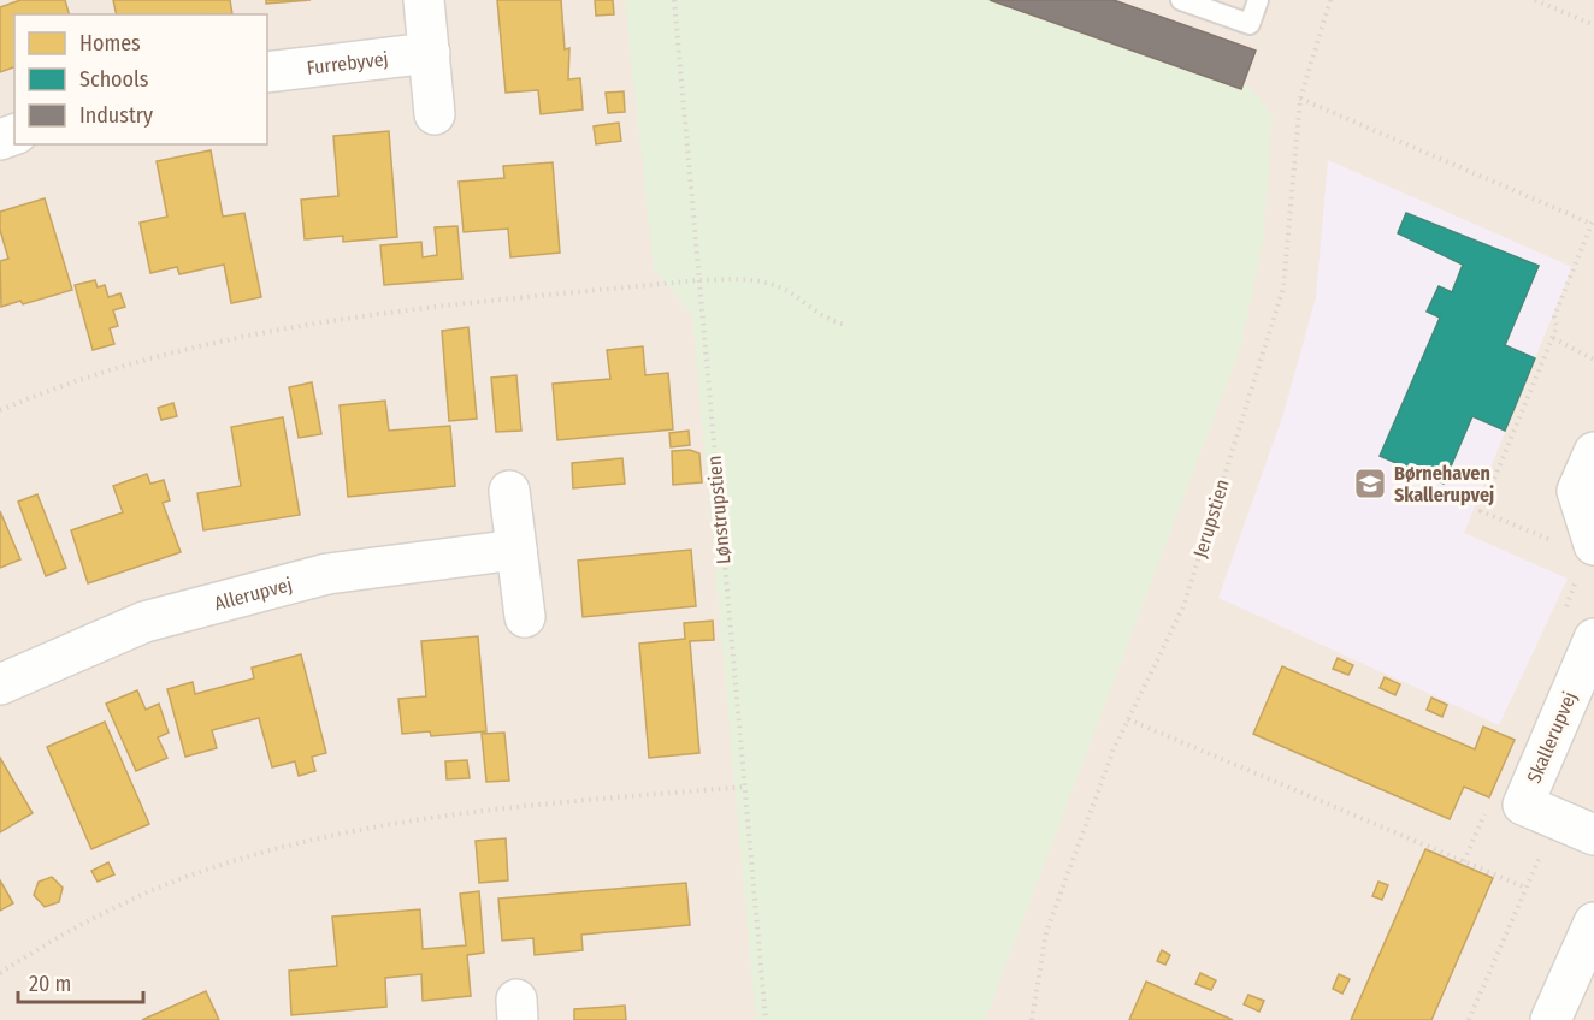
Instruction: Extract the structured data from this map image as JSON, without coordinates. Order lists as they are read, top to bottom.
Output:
{
  "streets": {
    "street": ["Furrebyvej", "Allerupvej", "Skallerupvej"],
    "path": ["Lønstrupstien", "Jerupstien"]
  },
  "places": {
    "school or university": ["Børnehaven Skallerupvej"]
  },
  "legend": ["Homes", "Schools", "Industry"],
  "scale_bar": "20 m"
}
